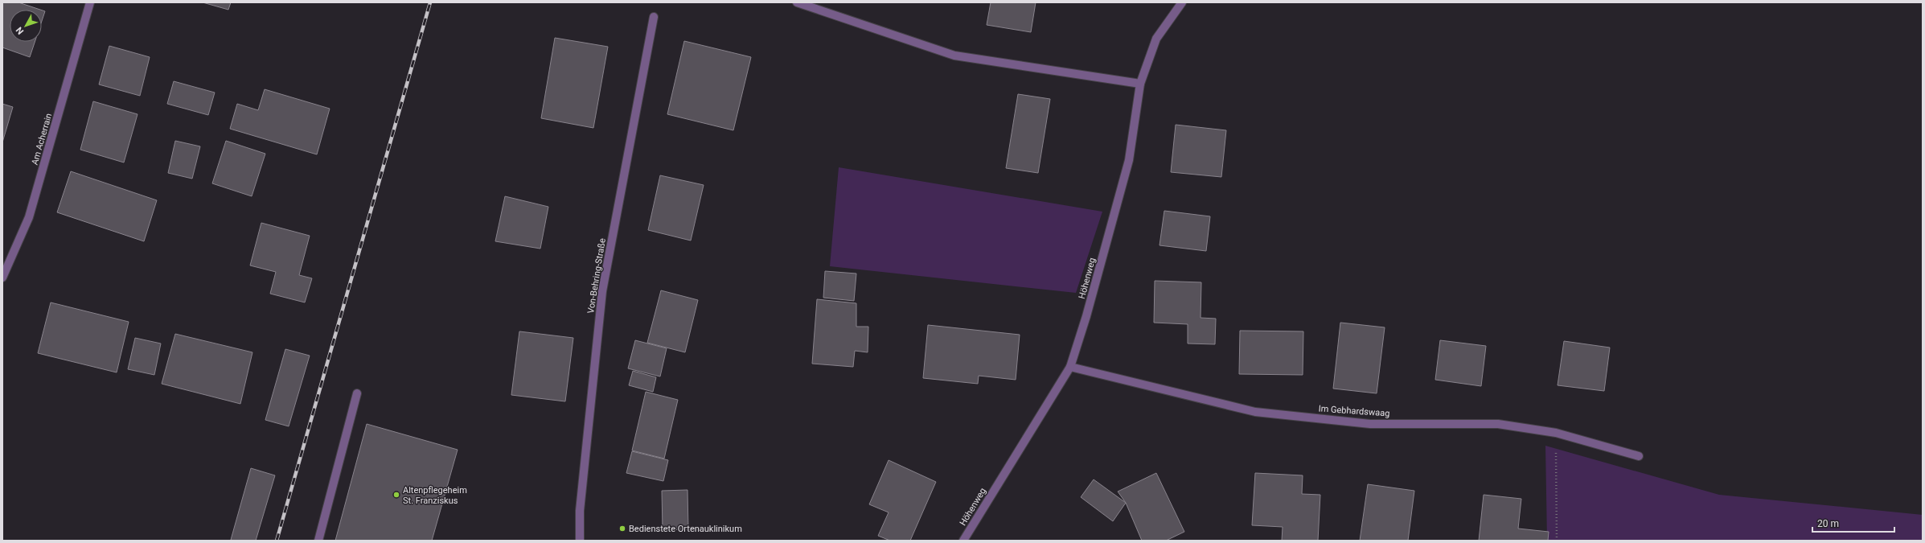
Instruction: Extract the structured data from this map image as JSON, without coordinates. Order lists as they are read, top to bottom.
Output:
{
  "streets": {
    "street": [
      "Am Acherrain",
      "Von-Behring-Straße",
      "Höhenweg",
      "Im Gebhardswaag"
    ]
  },
  "crossings": [
    ["Höhenweg", "Im Gebhardswaag"]
  ],
  "places": ["Altenpflegeheim St. Franziskus", "Bedienstete Ortenauklinikum"],
  "scale_bar": "20 m",
  "north": "bottom left"
}
